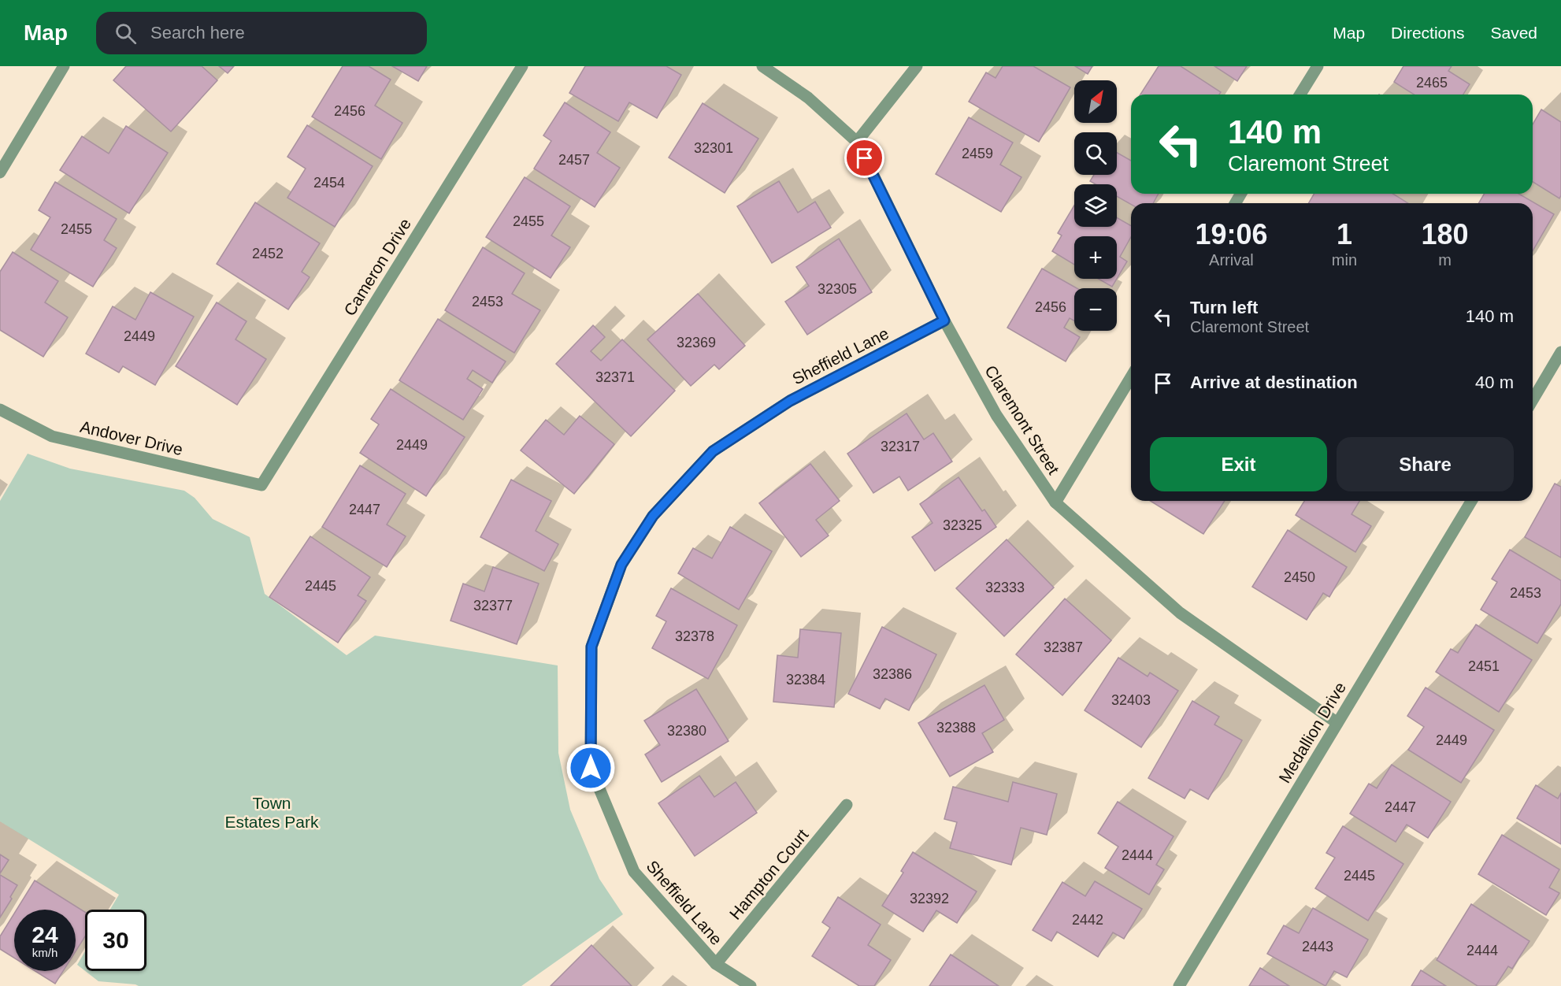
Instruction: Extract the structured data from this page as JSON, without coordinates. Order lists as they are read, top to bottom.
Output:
{
  "streets": {
    "street": [
      "Cameron Drive",
      "Sheffield Lane",
      "Claremont Street",
      "Andover Drive",
      "Medallion Drive",
      "Hampton Court"
    ]
  },
  "crossings": [
    ["Cameron Drive", "Andover Drive"],
    ["Sheffield Lane", "Claremont Street"],
    ["Sheffield Lane", "Hampton Court"],
    ["Claremont Street", "Medallion Drive"]
  ],
  "parks": ["Town Estates Park"],
  "house_numbers": [
    "2465",
    "2456",
    "32301",
    "2459",
    "2457",
    "2454",
    "2455",
    "2455",
    "2452",
    "32305",
    "2453",
    "2456",
    "2449",
    "32369",
    "32371",
    "2449",
    "32317",
    "2447",
    "32325",
    "2450",
    "2445",
    "32333",
    "2453",
    "32377",
    "32378",
    "32387",
    "2451",
    "32386",
    "32384",
    "32403",
    "32388",
    "32380",
    "2449",
    "2447",
    "2444",
    "2445",
    "32392",
    "2442",
    "2443",
    "2444"
  ],
  "north": "top right",
  "page": {
    "header": "Map",
    "search": "Search here",
    "nav": ["Map", "Directions", "Saved"],
    "map_buttons": ["+", "−"],
    "turn": ["140 m", "Claremont Street"],
    "eta": [
      "19:06",
      "Arrival",
      "1",
      "min",
      "180",
      "m"
    ],
    "list": [
      {
        "name": "Turn left",
        "note": "Claremont Street",
        "value": "140 m"
      },
      {
        "name": "Arrive at destination",
        "value": "40 m"
      }
    ],
    "buttons": ["Exit", "Share"],
    "speed": "24 km/h",
    "limit": "30"
  }
}
